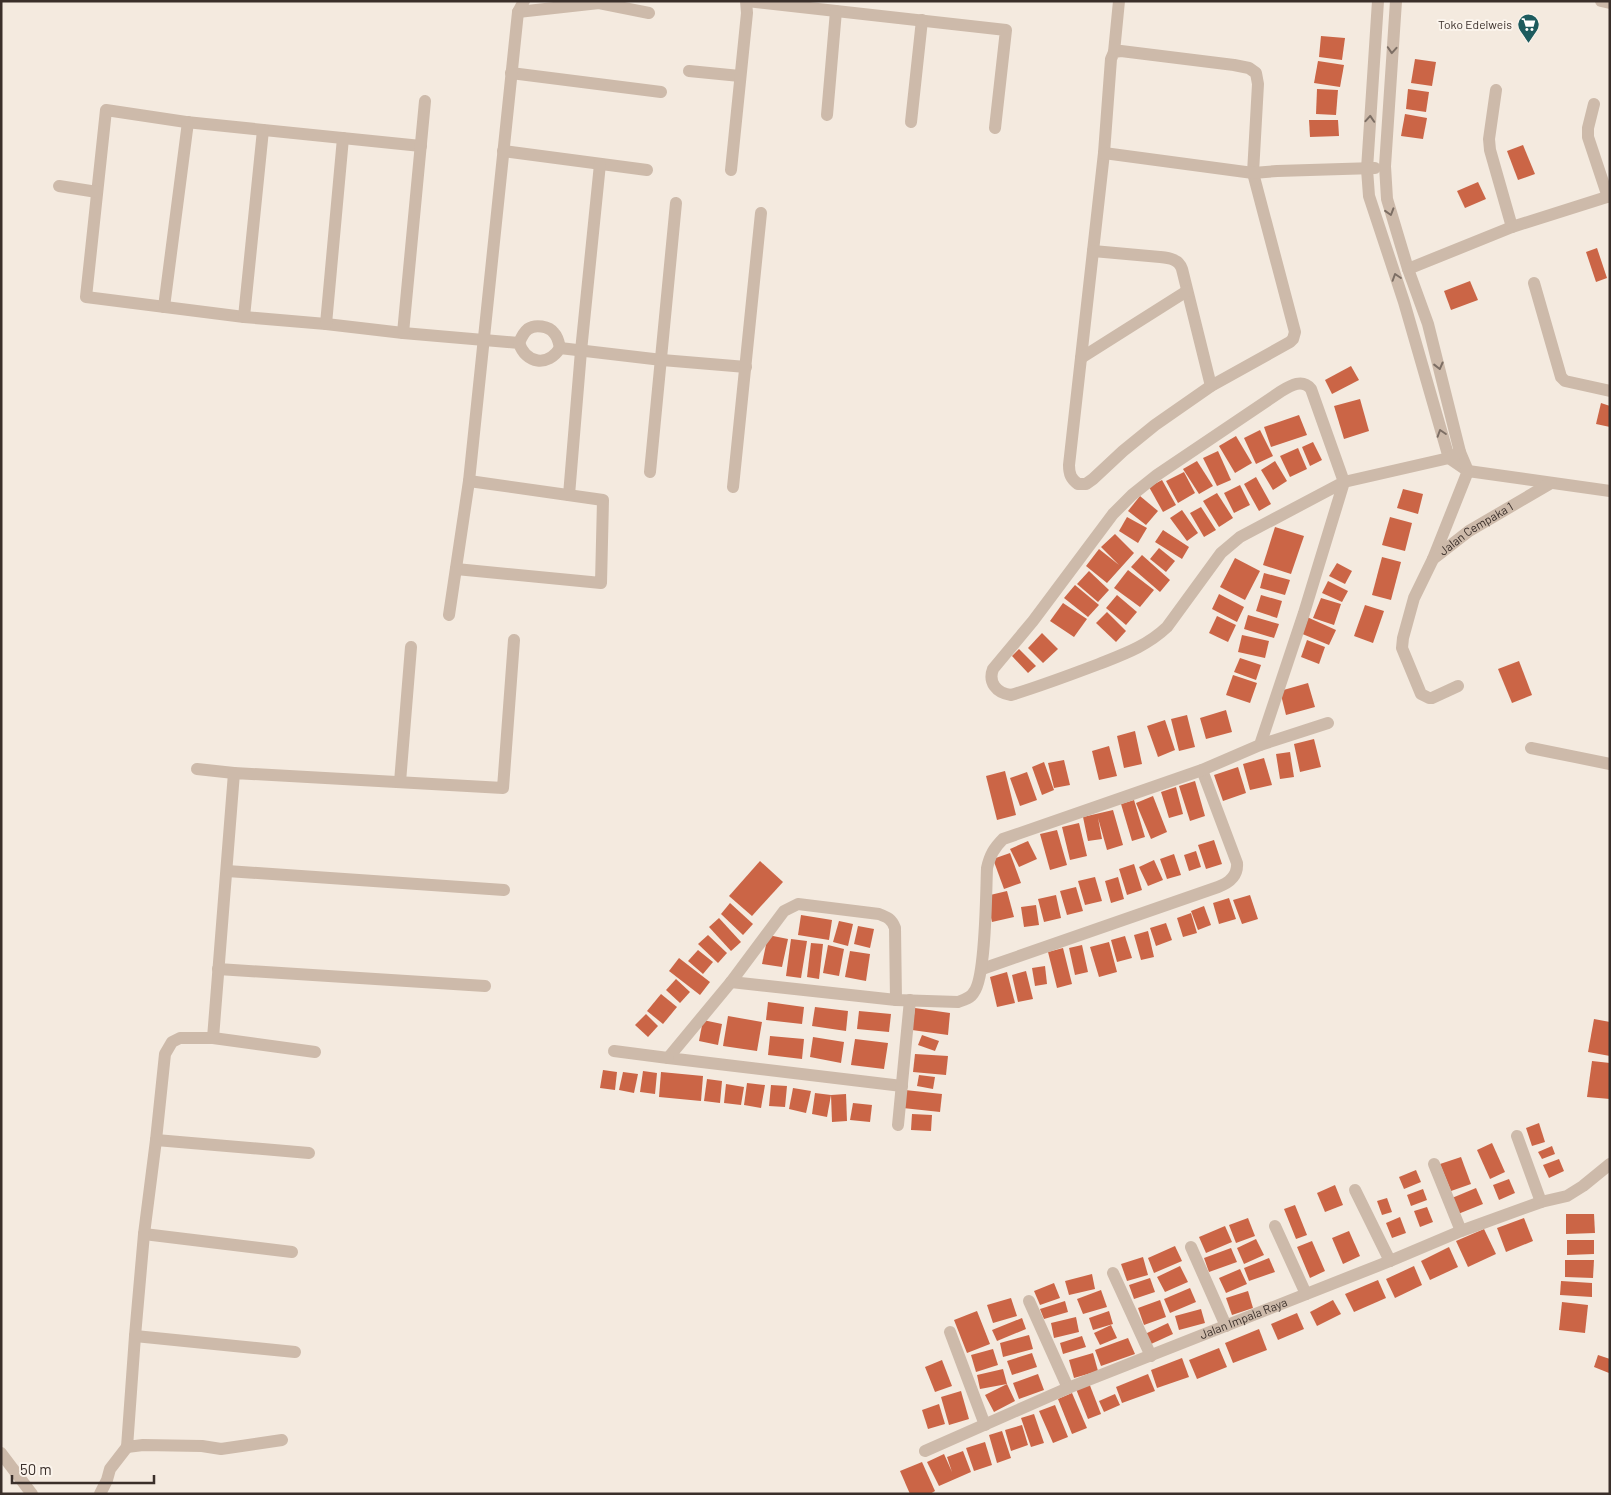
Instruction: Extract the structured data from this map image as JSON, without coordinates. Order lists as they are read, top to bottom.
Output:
{
  "streets": {
    "street": ["Jalan Cempaka 1", "Jalan Impala Raya"]
  },
  "places": {
    "supermarket": ["Toko Edelweis"]
  },
  "scale_bar": "50 m"
}
